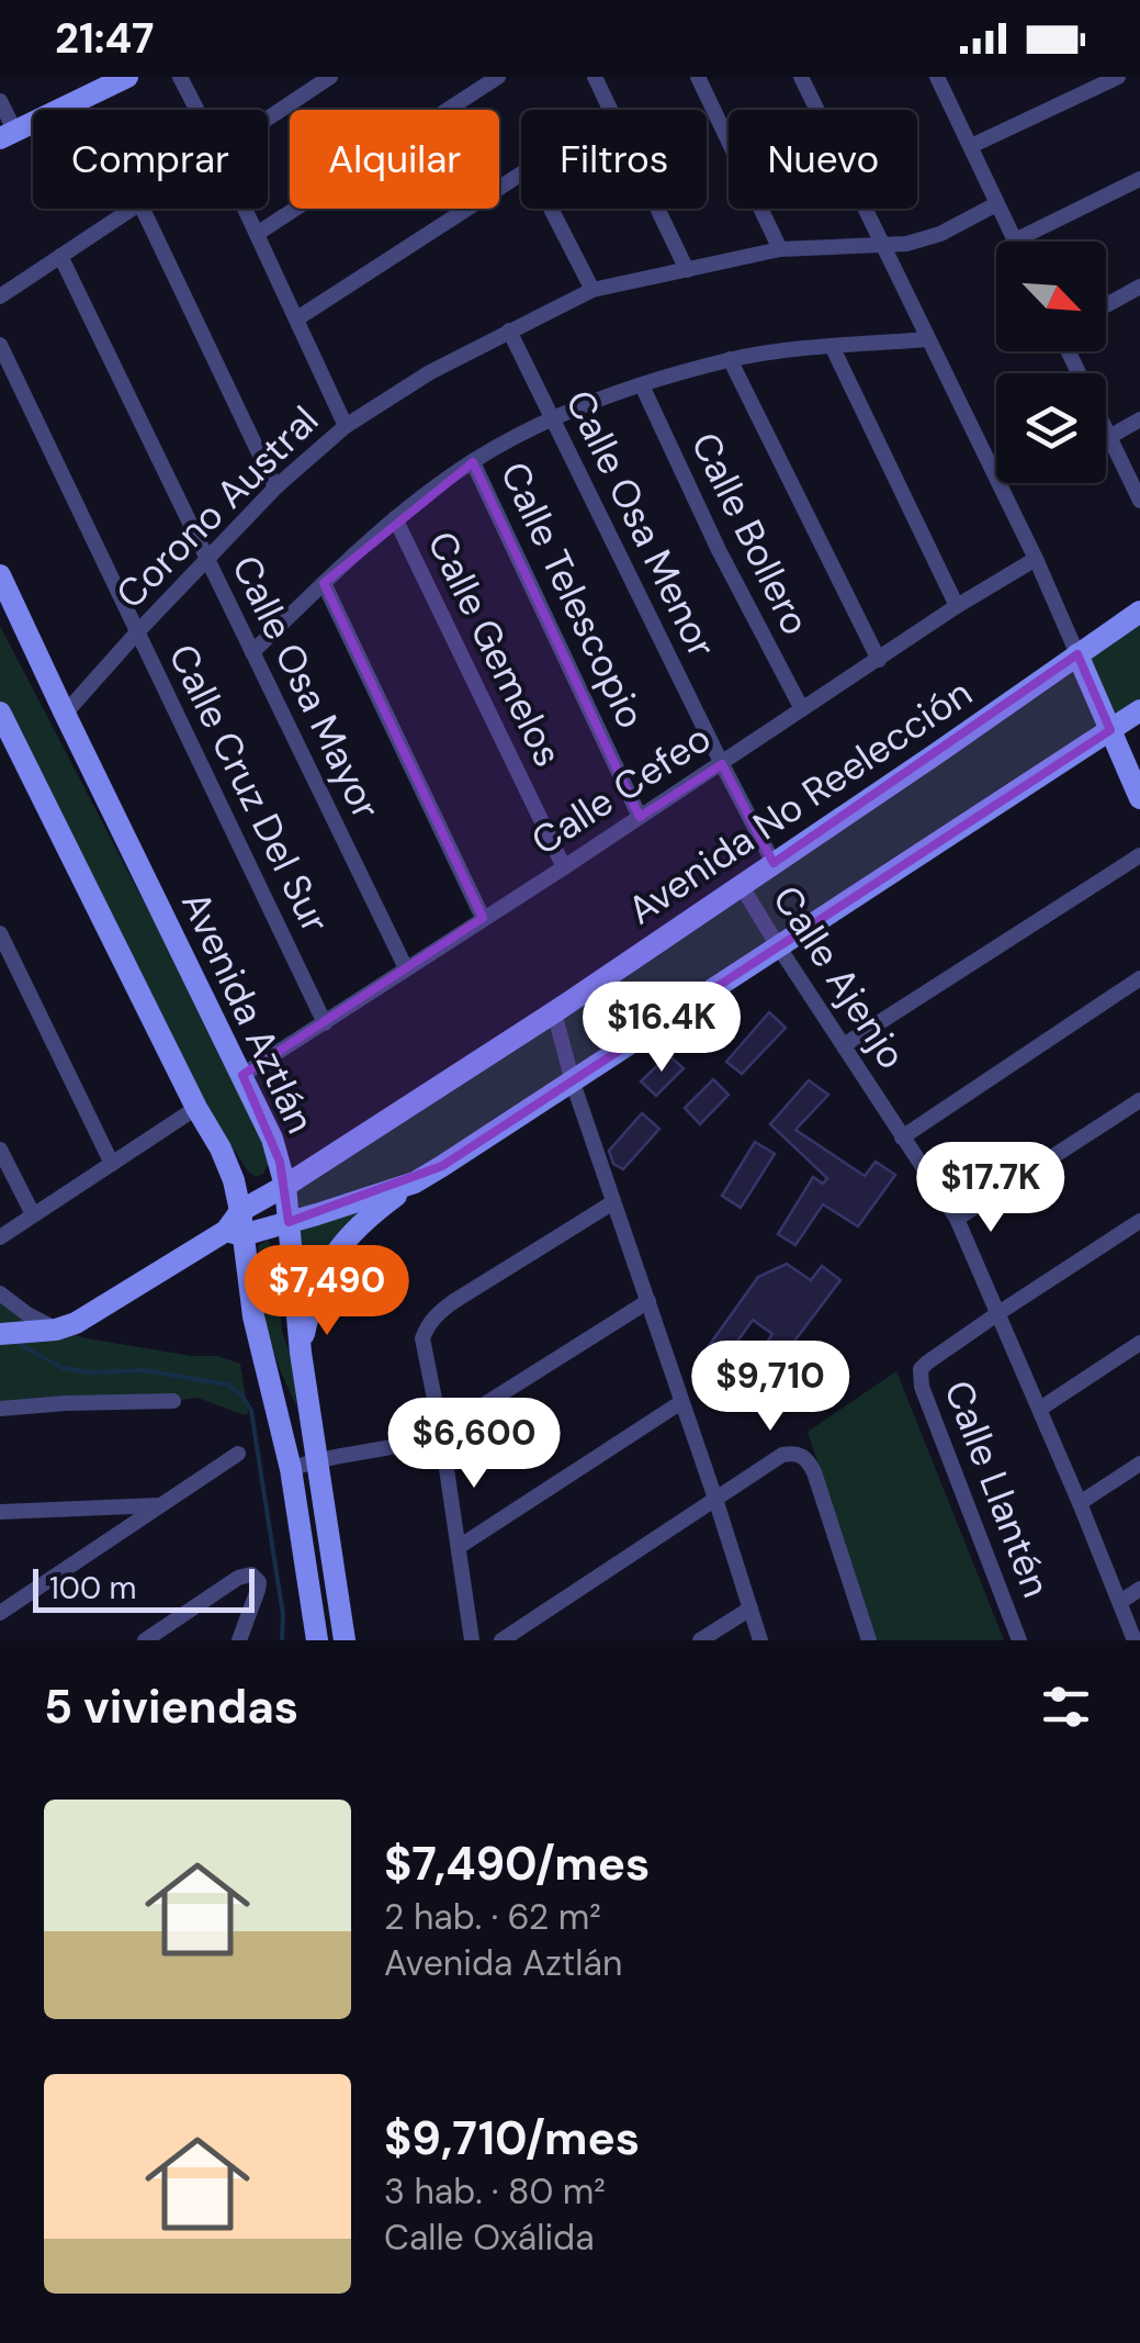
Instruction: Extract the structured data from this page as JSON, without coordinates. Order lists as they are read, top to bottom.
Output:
{
  "streets": {
    "main road": ["Avenida No Reelección", "Avenida Aztlán"],
    "street": [
      "Corono Austral",
      "Calle Osa Menor",
      "Calle Bollero",
      "Calle Telescopio",
      "Calle Gemelos",
      "Calle Osa Mayor",
      "Calle Cruz Del Sur",
      "Calle Cefeo",
      "Calle Ajenjo",
      "Calle Llantén"
    ]
  },
  "crossings": [
    ["Corono Austral", "Calle Osa Menor"],
    ["Corono Austral", "Calle Osa Mayor"],
    ["Corono Austral", "Calle Cruz Del Sur"],
    ["Corono Austral", "Avenida Aztlán"],
    ["Calle Osa Menor", "Calle Cefeo"],
    ["Calle Osa Menor", "Avenida No Reelección"],
    ["Calle Bollero", "Calle Cefeo"],
    ["Calle Telescopio", "Calle Cefeo"],
    ["Calle Gemelos", "Calle Cefeo"],
    ["Calle Osa Mayor", "Calle Cefeo"],
    ["Calle Cruz Del Sur", "Calle Cefeo"],
    ["Calle Cefeo", "Avenida Aztlán"],
    ["Avenida No Reelección", "Calle Ajenjo"],
    ["Avenida No Reelección", "Avenida Aztlán"],
    ["Calle Ajenjo", "Calle Llantén"]
  ],
  "scale_bar": "100 m",
  "north": "bottom right",
  "page": {
    "status": "21:47",
    "chip": [
      "Comprar",
      "Alquilar",
      "Filtros",
      "Nuevo"
    ],
    "price": [
      "$16.4K",
      "$17.7K",
      "$7,490",
      "$9,710",
      "$6,600"
    ],
    "scale": "100 m",
    "heading": "5 viviendas",
    "list": [
      {
        "name": "$7,490/mes",
        "note": "2 hab. · 62 m² · Avenida Aztlán"
      },
      {
        "name": "$9,710/mes",
        "note": "3 hab. · 80 m² · Calle Oxálida"
      }
    ]
  }
}
